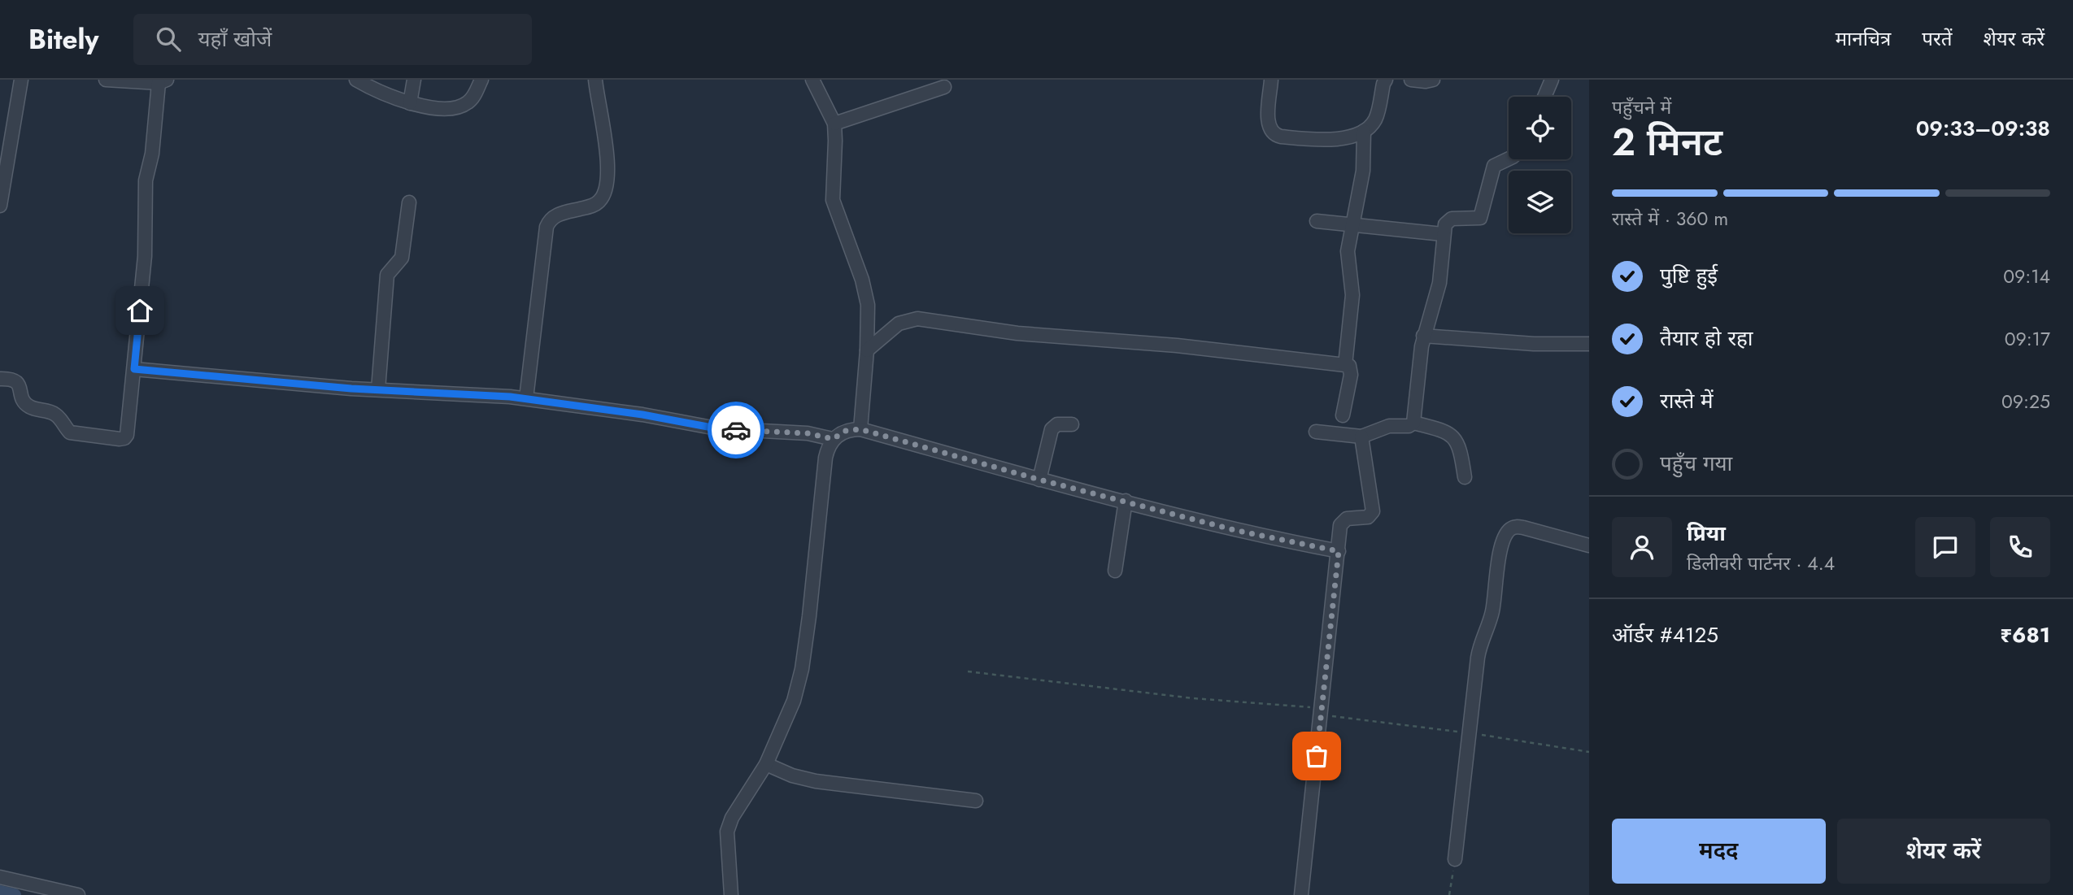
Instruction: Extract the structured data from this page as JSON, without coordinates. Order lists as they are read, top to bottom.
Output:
{
  "page": {
    "header": "Bitely",
    "search": "यहाँ खोजें",
    "nav": ["मानचित्र", "परतें", "शेयर करें"],
    "heading": ["2 मिनट", "पहुँचने में", "09:33–09:38"],
    "panel": [
      "प्रिया",
      "डिलीवरी पार्टनर · 4.4",
      "ऑर्डर #4125",
      "₹681"
    ],
    "bar": "रास्ते में · 360 m",
    "list": [
      ["पुष्टि हुई", "09:14"],
      ["तैयार हो रहा", "09:17"],
      ["रास्ते में", "09:25"],
      "पहुँच गया"
    ],
    "buttons": ["मदद", "शेयर करें"]
  }
}
